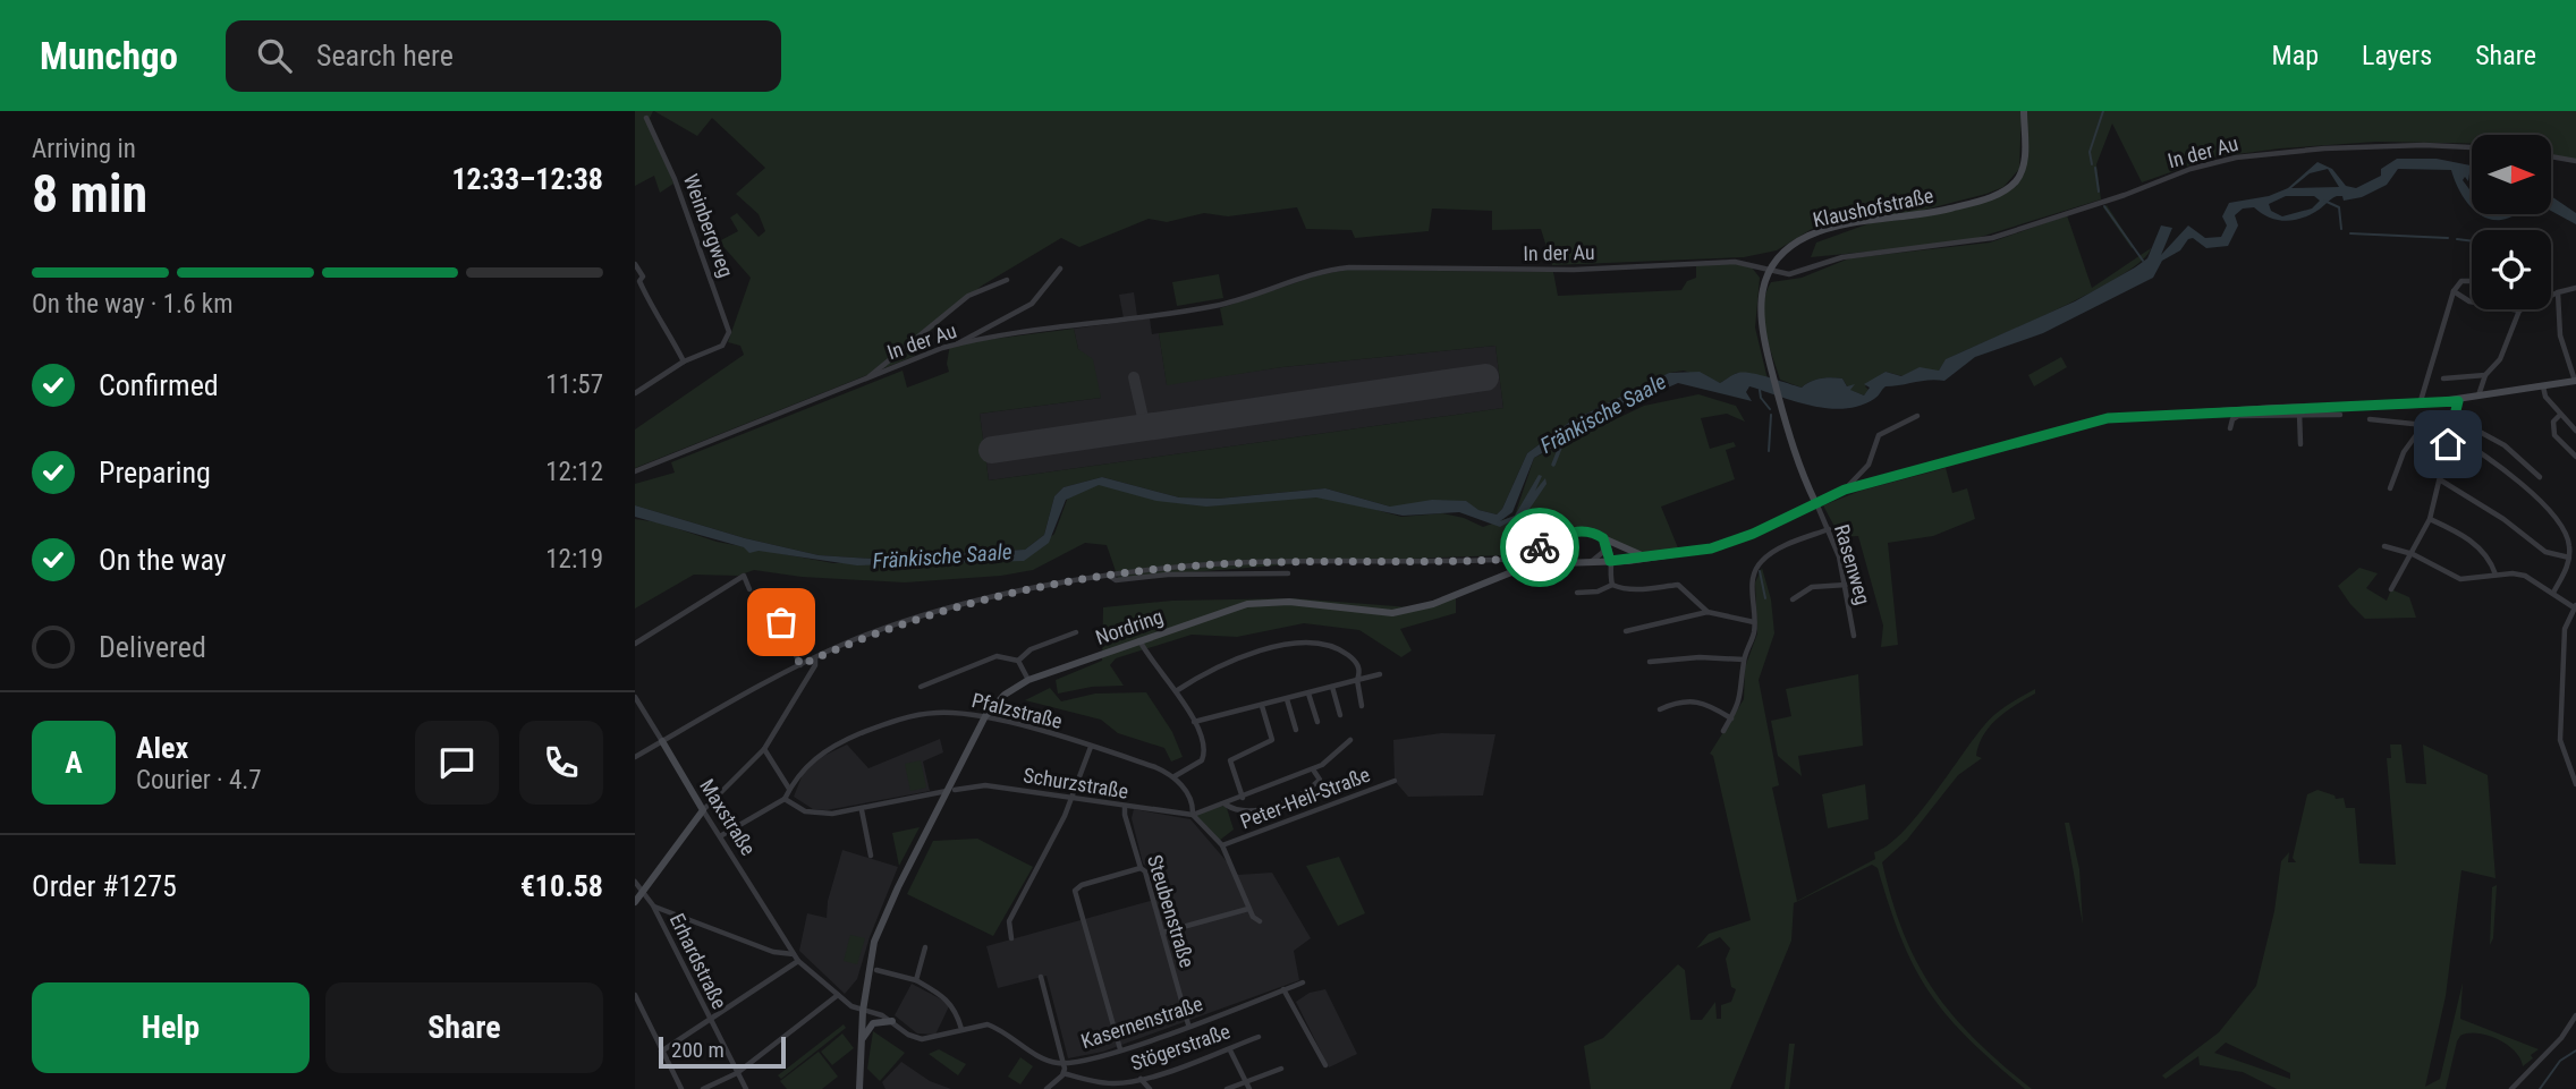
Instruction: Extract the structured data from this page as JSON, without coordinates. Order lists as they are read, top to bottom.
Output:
{
  "streets": {
    "main road": ["Klaushofstraße", "Nordring", "Maxstraße"],
    "street": [
      "In der Au",
      "Weinbergweg",
      "Rasenweg",
      "Pfalzstraße",
      "Schurzstraße",
      "Peter-Heil-Straße",
      "Steubenstraße",
      "Erhardstraße",
      "Kasernenstraße",
      "Stögerstraße"
    ]
  },
  "crossings": [
    ["In der Au", "Klaushofstraße"],
    ["Rasenweg", "Nordring"],
    ["Nordring", "Pfalzstraße"],
    ["Nordring", "Schurzstraße"],
    ["Nordring", "Kasernenstraße"],
    ["Pfalzstraße", "Schurzstraße"],
    ["Schurzstraße", "Peter-Heil-Straße"],
    ["Schurzstraße", "Steubenstraße"],
    ["Maxstraße", "Kasernenstraße"],
    ["Steubenstraße", "Kasernenstraße"]
  ],
  "water": ["Fränkische Saale"],
  "scale_bar": "200 m",
  "north": "right",
  "page": {
    "header": "Munchgo",
    "search": "Search here",
    "nav": ["Map", "Layers", "Share"],
    "heading": ["8 min", "Arriving in", "12:33–12:38"],
    "panel": [
      "Alex",
      "Courier · 4.7",
      "Order #1275",
      "€10.58"
    ],
    "bar": "On the way · 1.6 km",
    "list": [
      ["Confirmed", "11:57"],
      ["Preparing", "12:12"],
      ["On the way", "12:19"],
      "Delivered"
    ],
    "round": "A",
    "buttons": ["Help", "Share"],
    "scale": "200 m"
  }
}
